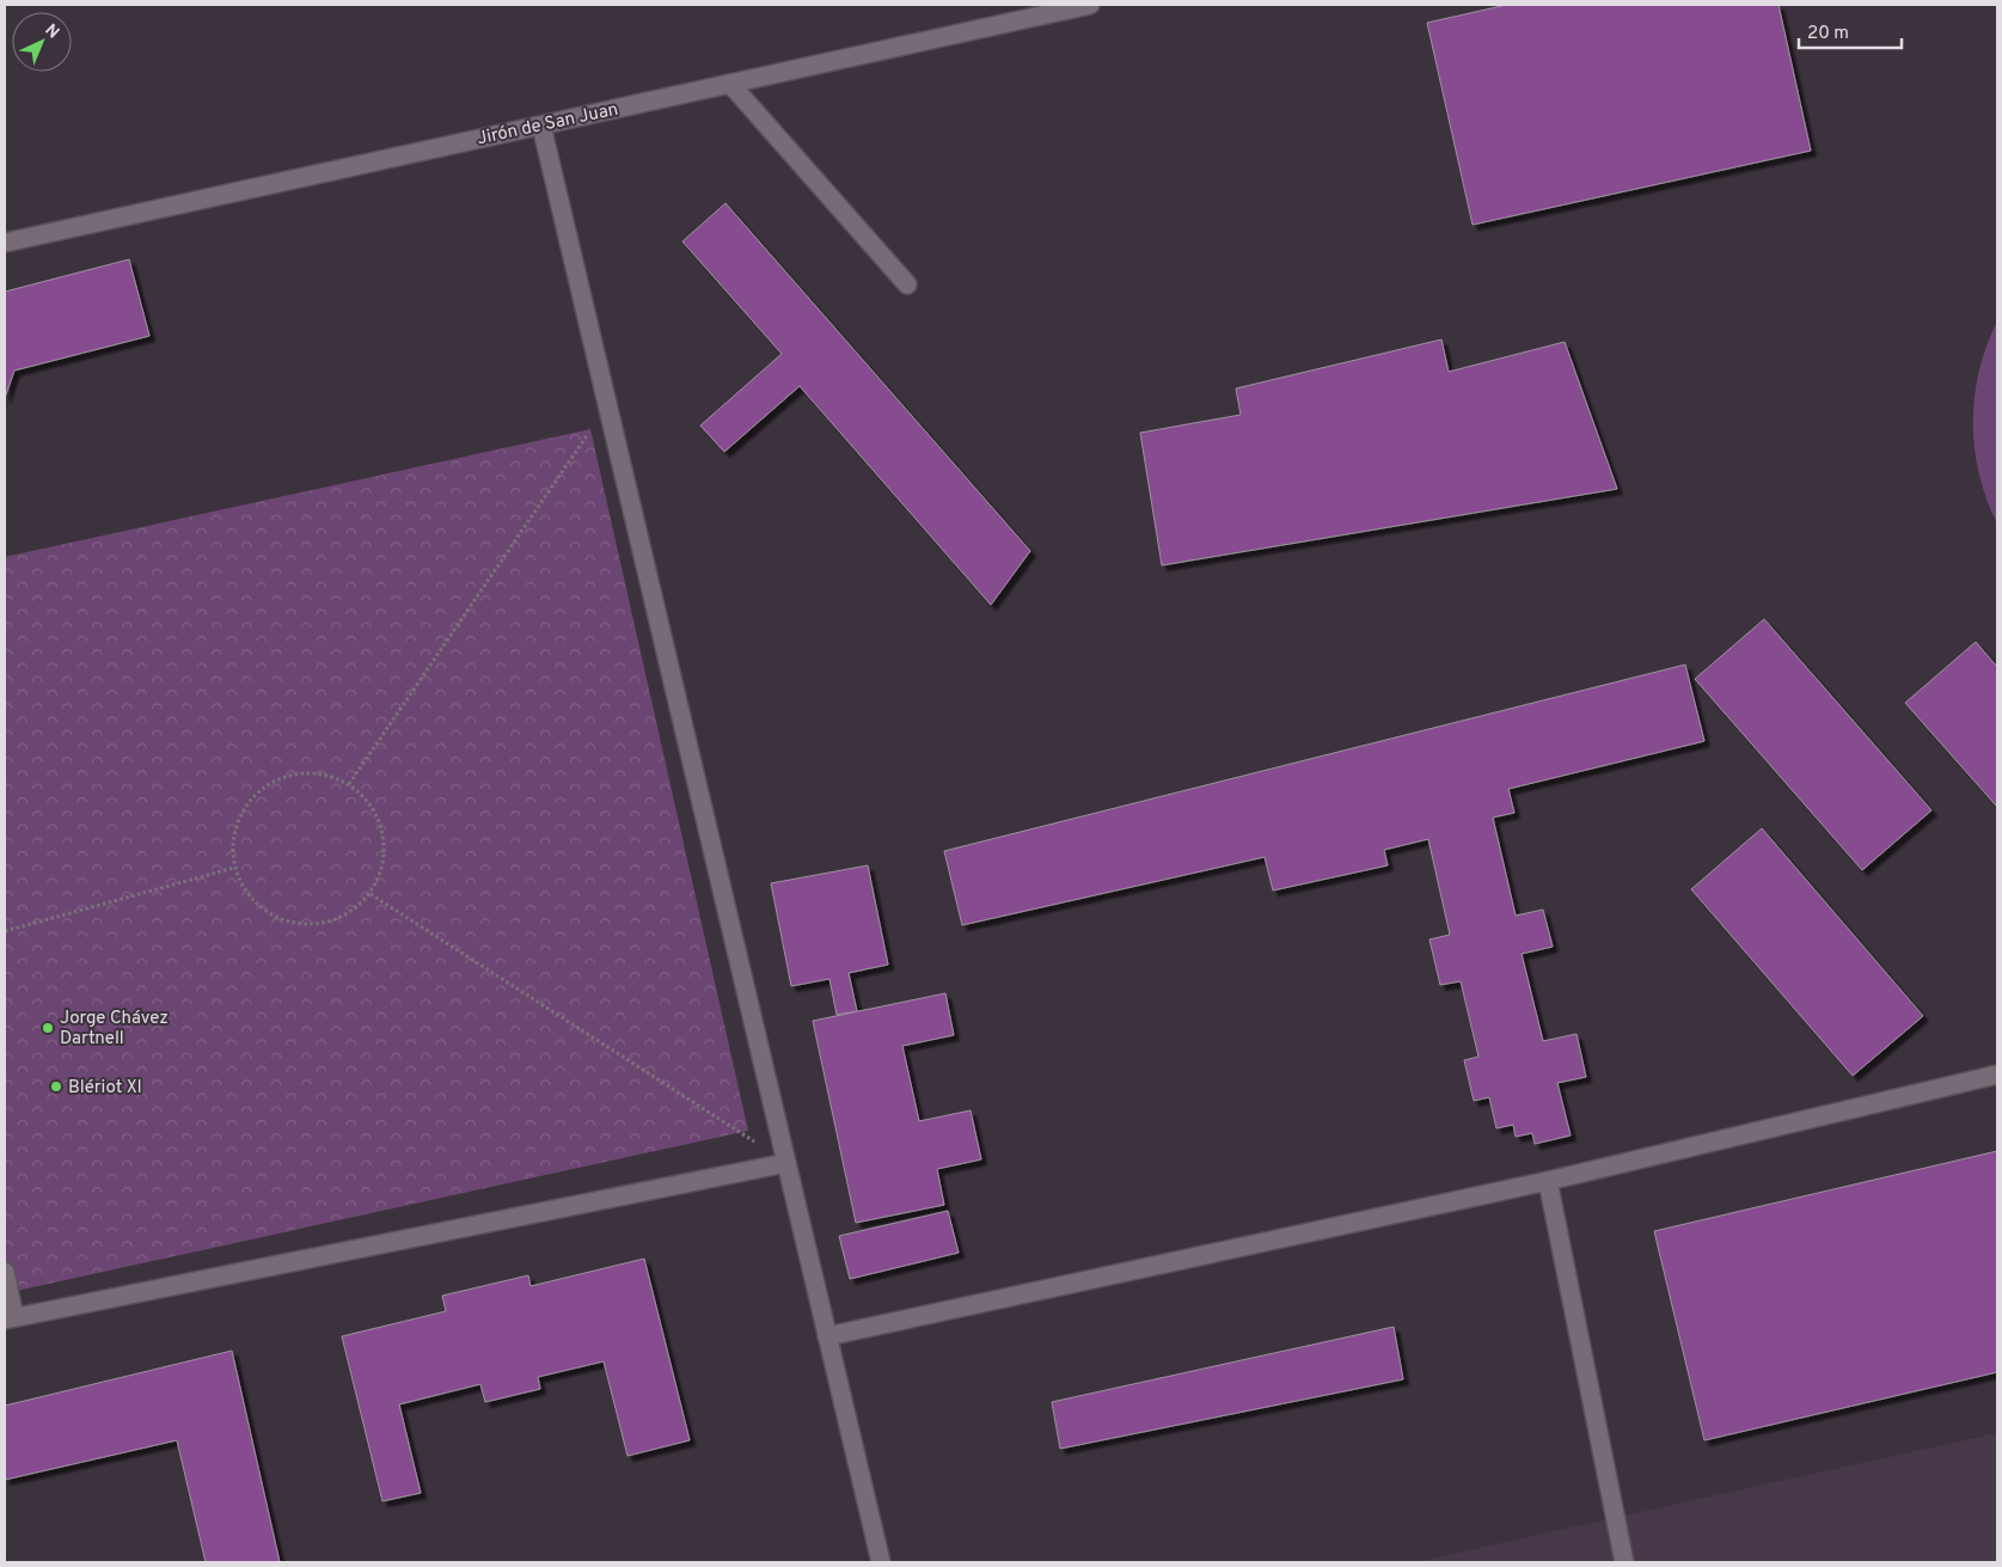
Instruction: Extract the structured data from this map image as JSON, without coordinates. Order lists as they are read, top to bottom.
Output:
{
  "streets": {
    "street": ["Jirón de San Juan"]
  },
  "places": ["Jorge Chávez Dartnell", "Blériot XI"],
  "scale_bar": "20 m",
  "north": "top right"
}
